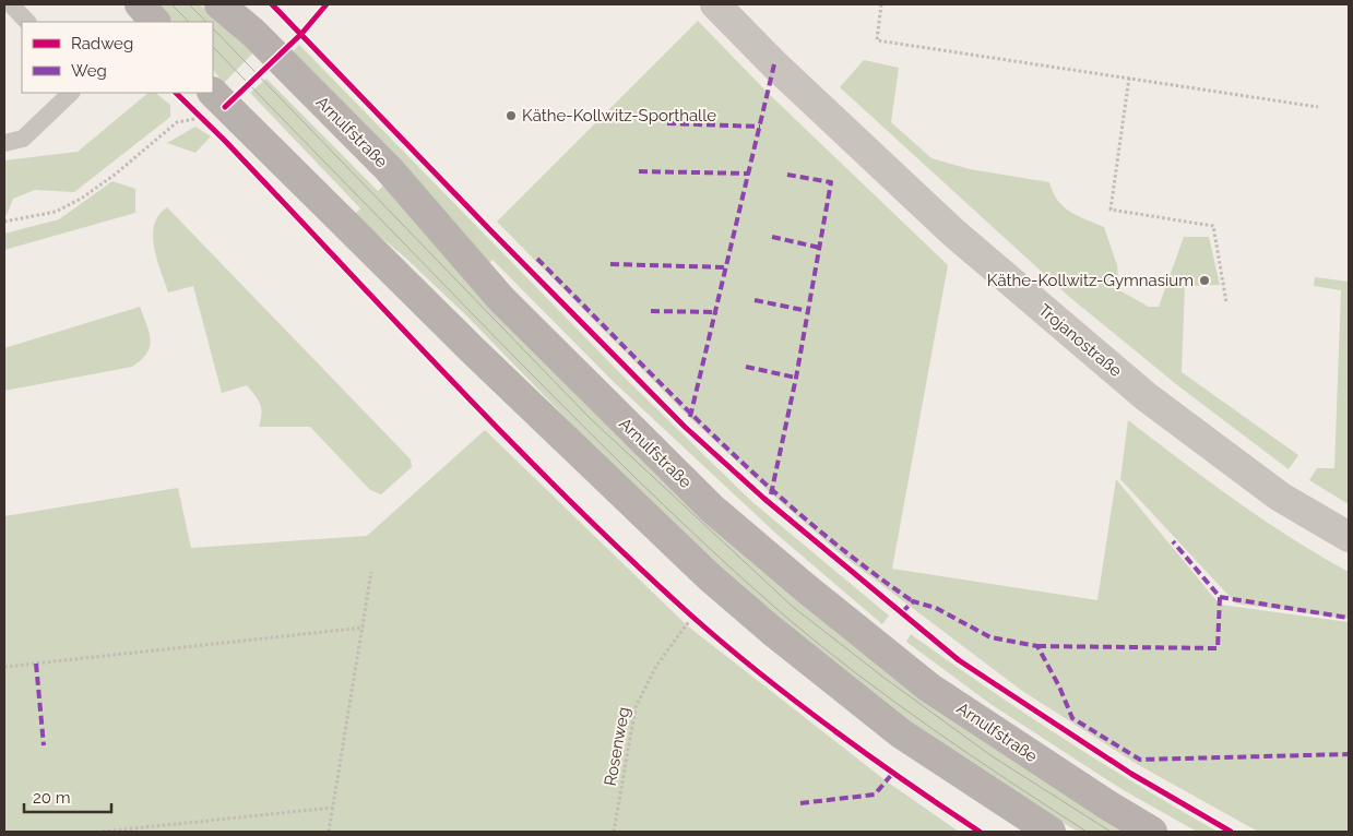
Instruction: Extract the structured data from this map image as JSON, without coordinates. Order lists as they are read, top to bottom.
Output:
{
  "streets": {
    "main road": ["Arnulfstraße"],
    "street": ["Trojanostraße"],
    "path": ["Rosenweg"]
  },
  "places": ["Käthe-Kollwitz-Sporthalle", "Käthe-Kollwitz-Gymnasium"],
  "legend": ["Radweg", "Weg"],
  "scale_bar": "20 m"
}
